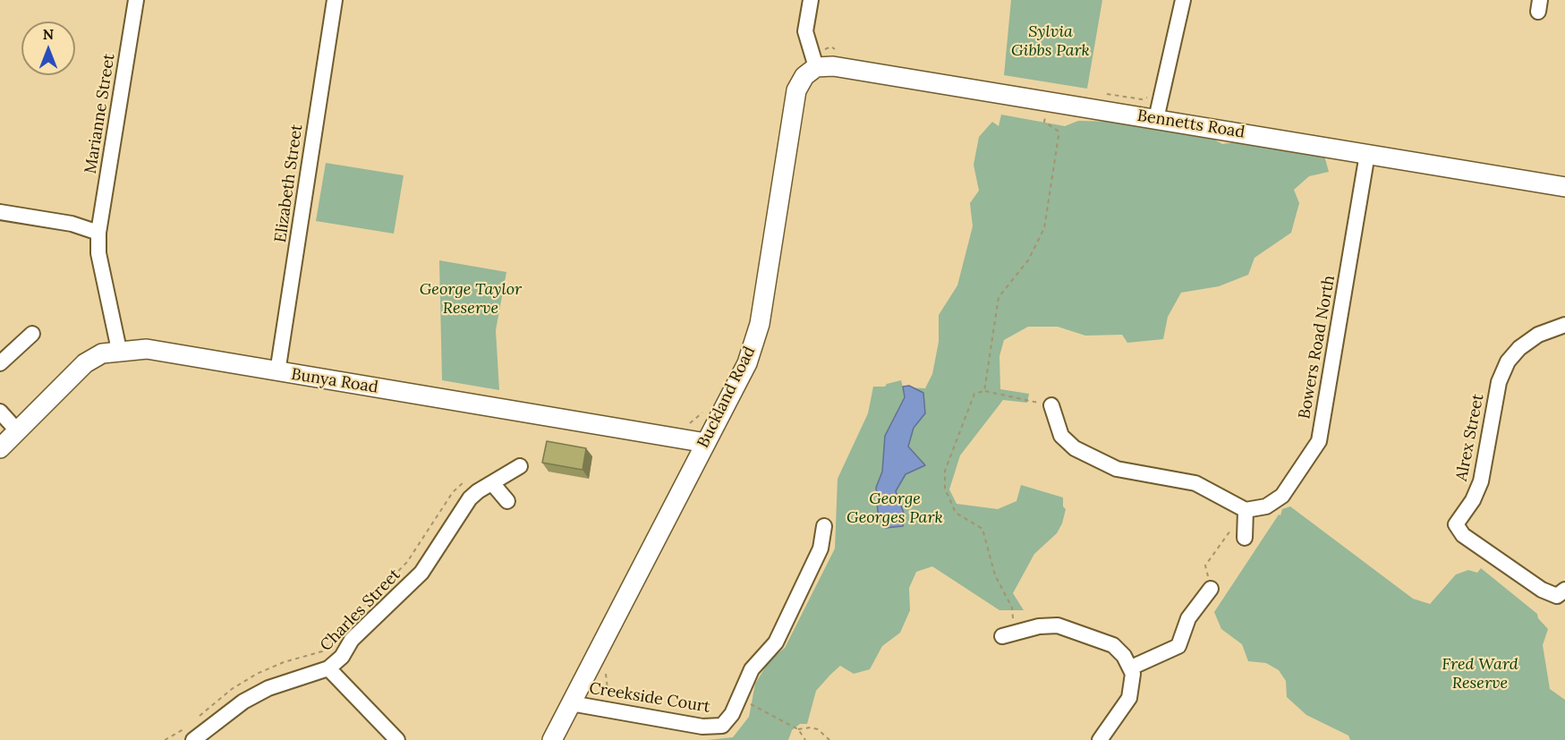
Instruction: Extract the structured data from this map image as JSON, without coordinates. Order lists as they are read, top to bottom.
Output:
{
  "streets": {
    "street": [
      "Marianne Street",
      "Bennetts Road",
      "Elizabeth Street",
      "Bowers Road North",
      "Bunya Road",
      "Buckland Road",
      "Alrex Street",
      "Charles Street",
      "Creekside Court"
    ]
  },
  "crossings": [
    ["Marianne Street", "Bunya Road"],
    ["Bennetts Road", "Bowers Road North"],
    ["Bennetts Road", "Buckland Road"],
    ["Elizabeth Street", "Bunya Road"],
    ["Bunya Road", "Buckland Road"],
    ["Buckland Road", "Creekside Court"]
  ],
  "parks": [
    "Sylvia Gibbs Park",
    "George Taylor Reserve",
    "George Georges Park",
    "Fred Ward Reserve"
  ],
  "north": "top"
}
